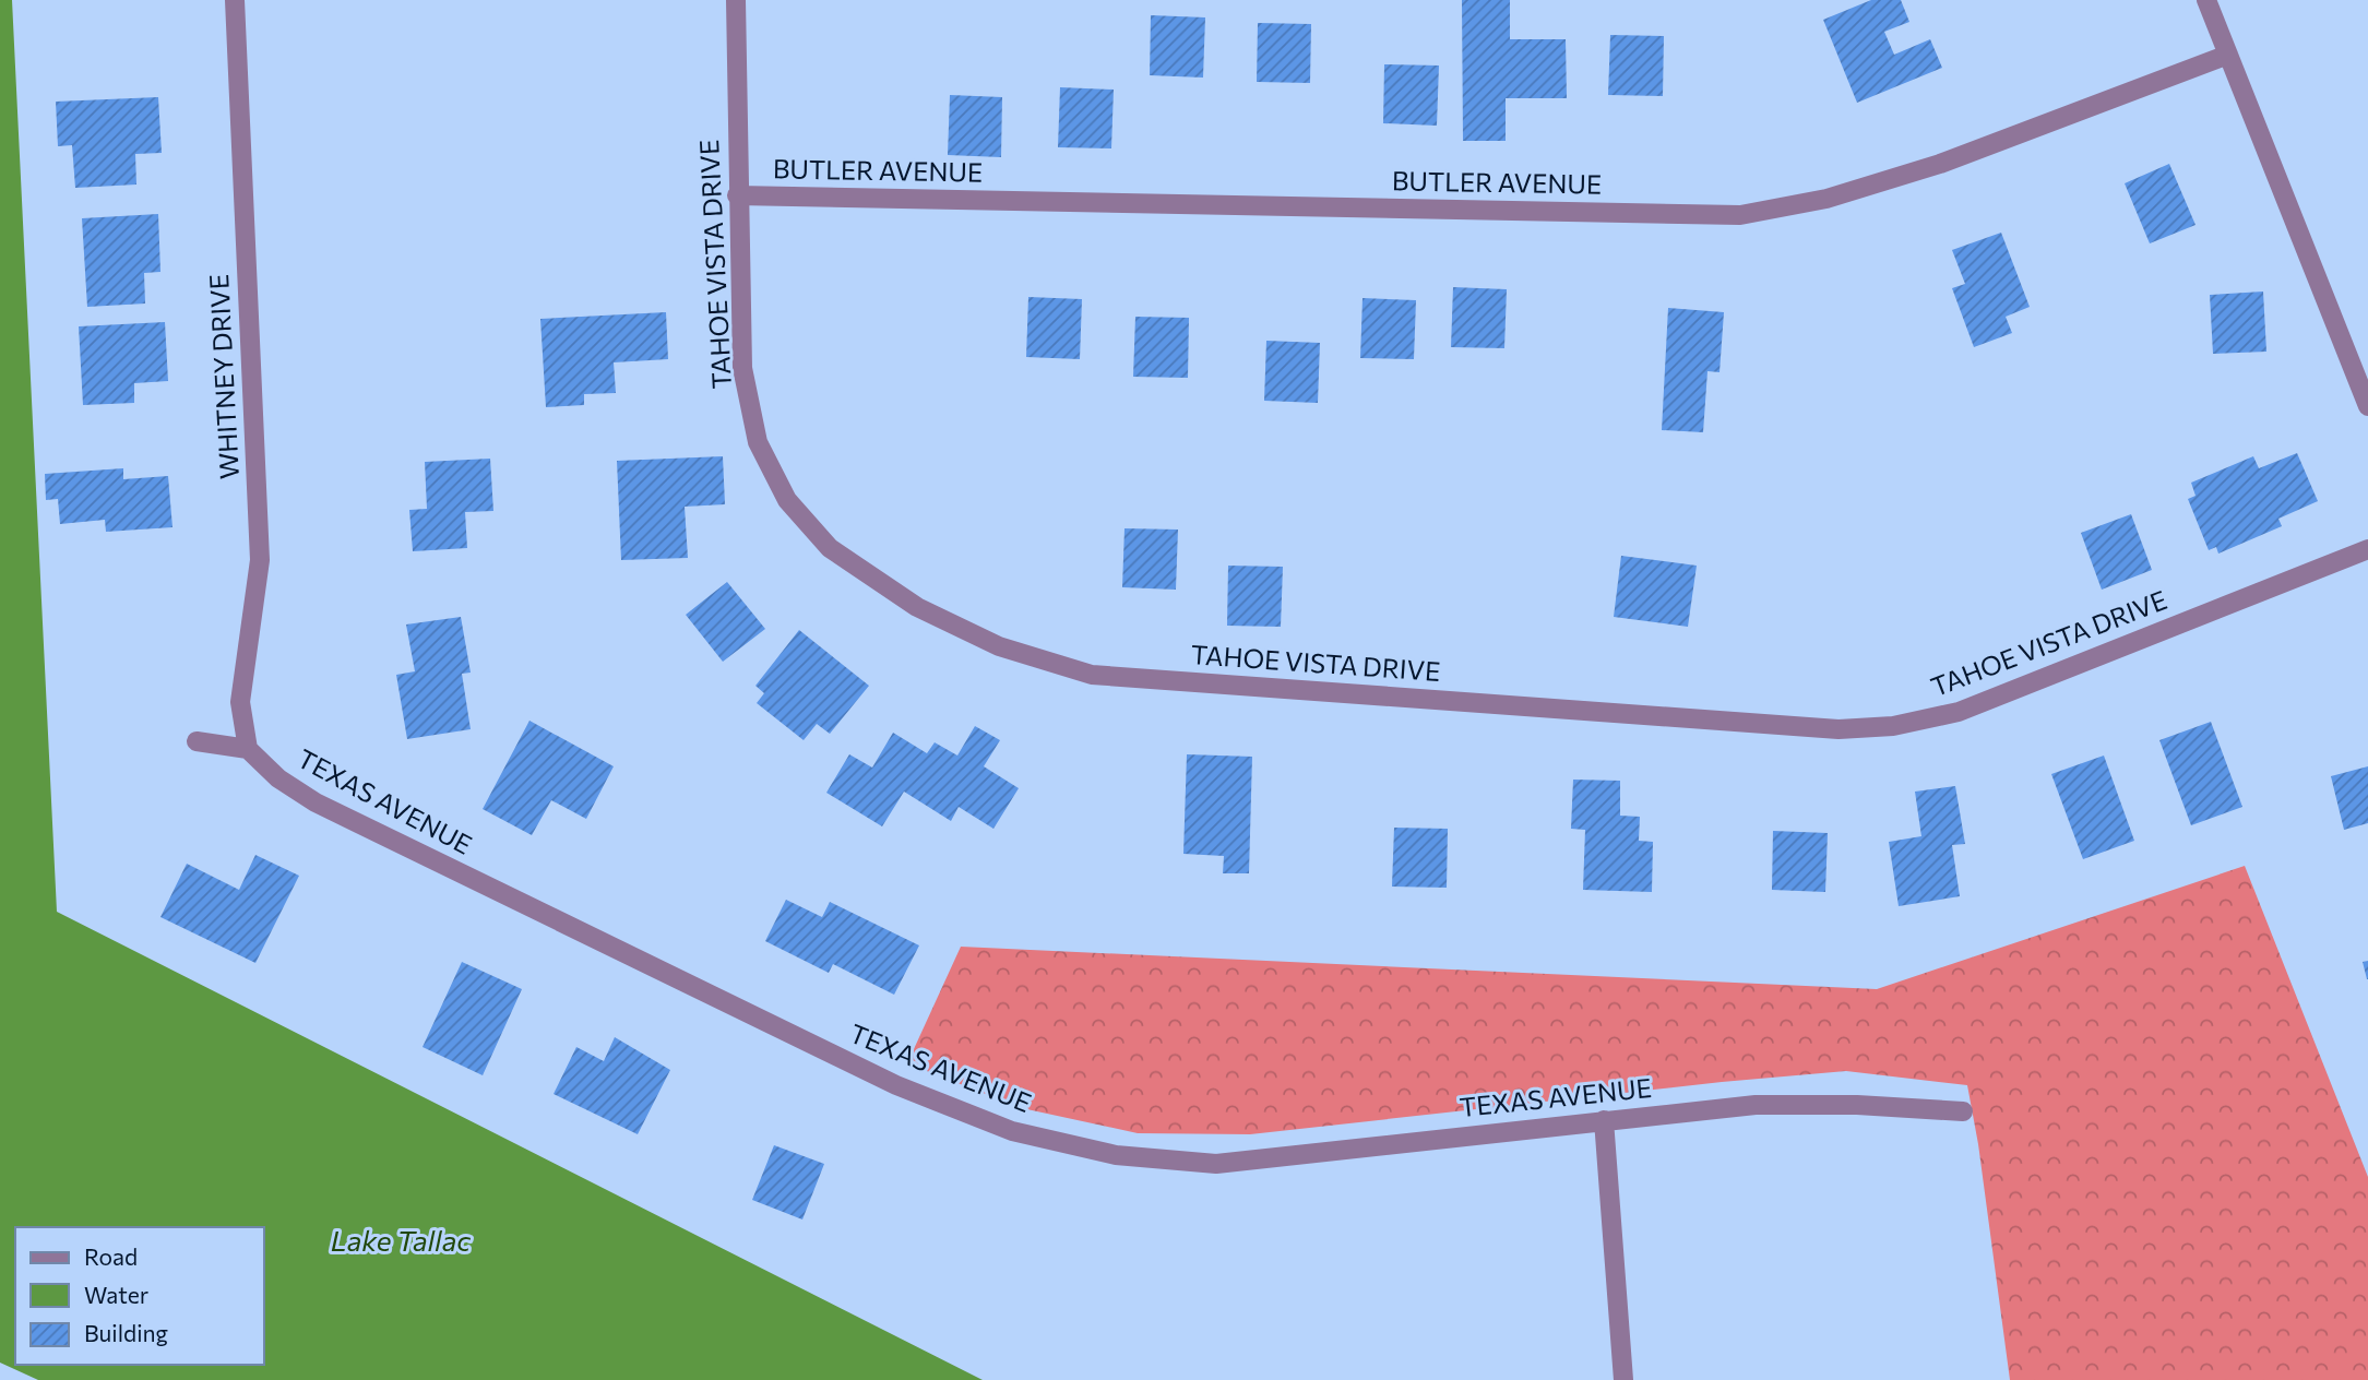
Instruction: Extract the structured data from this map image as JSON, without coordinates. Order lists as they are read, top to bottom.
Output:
{
  "streets": {
    "street": [
      "BUTLER AVENUE",
      "TAHOE VISTA DRIVE",
      "WHITNEY DRIVE",
      "TEXAS AVENUE"
    ]
  },
  "crossings": [
    ["BUTLER AVENUE", "TAHOE VISTA DRIVE"],
    ["WHITNEY DRIVE", "TEXAS AVENUE"]
  ],
  "water": ["Lake Tallac"],
  "legend": ["Road", "Water", "Building"]
}
